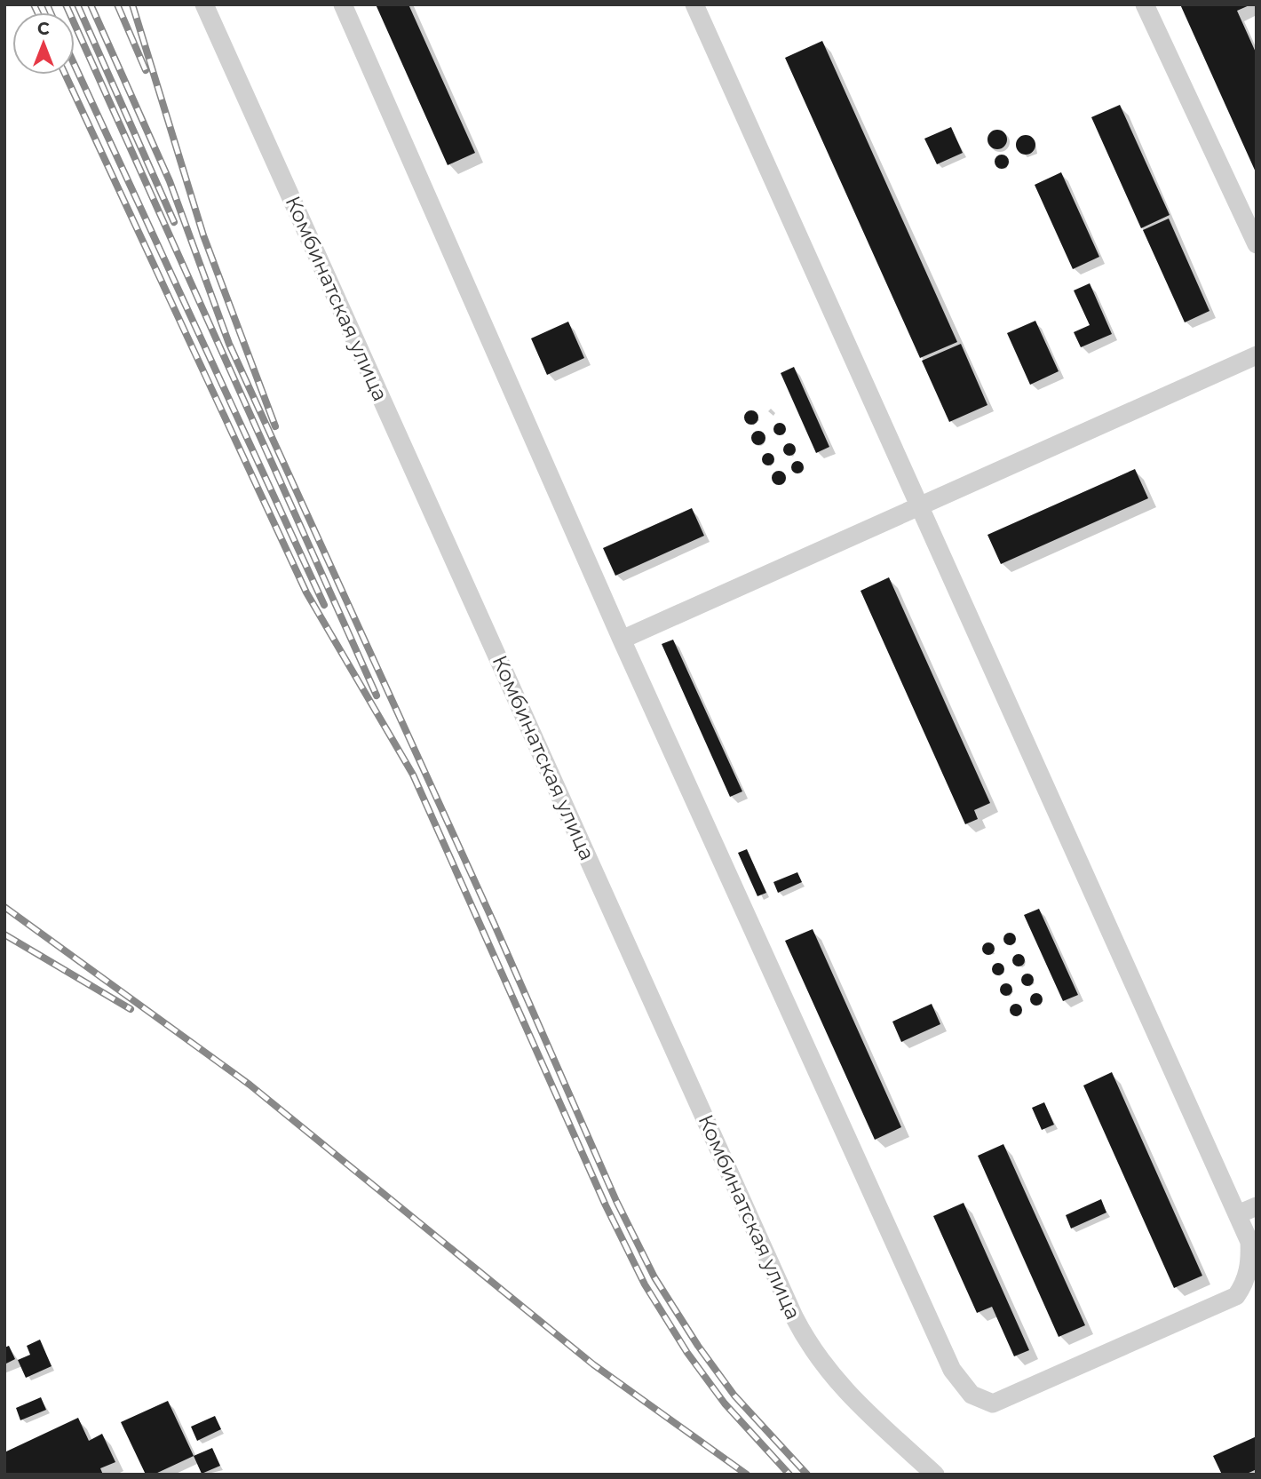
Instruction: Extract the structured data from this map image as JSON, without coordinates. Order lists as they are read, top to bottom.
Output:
{
  "streets": {
    "street": ["Комбинатская улица"]
  },
  "north": "top"
}
